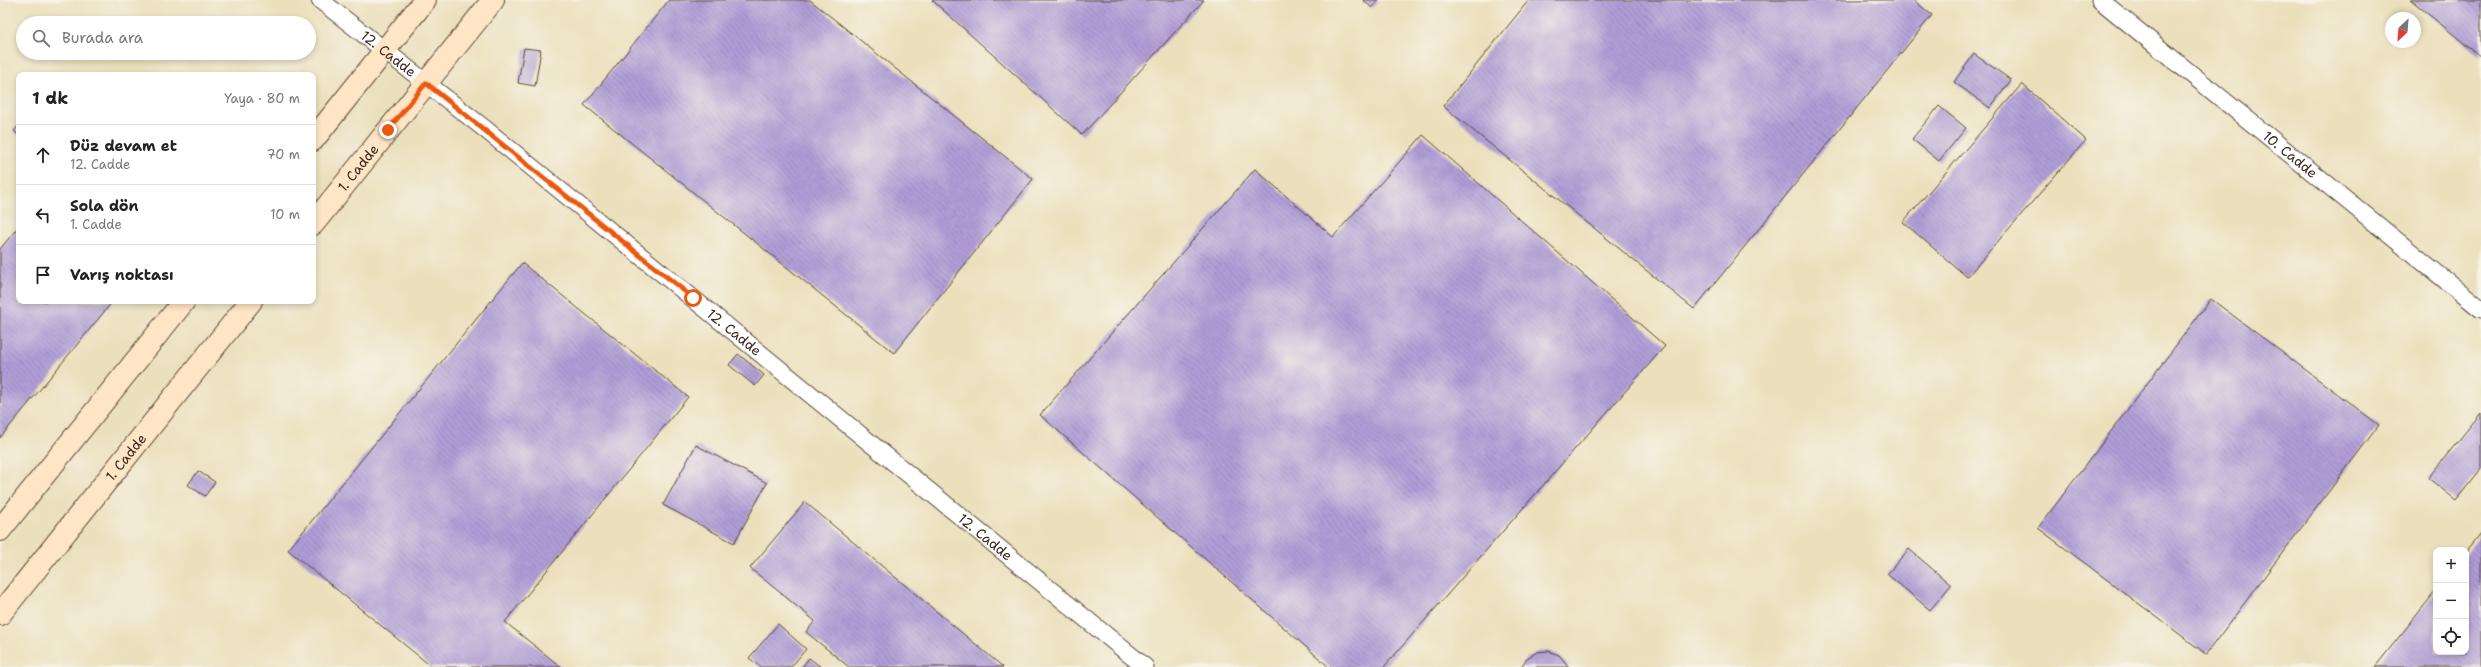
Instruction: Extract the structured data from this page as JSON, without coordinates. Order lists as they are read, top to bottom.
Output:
{
  "streets": {
    "street": ["1. Cadde"],
    "lane": ["12. Cadde", "10. Cadde"]
  },
  "crossings": [
    ["12. Cadde", "1. Cadde"]
  ],
  "north": "bottom left",
  "page": {
    "search": "Burada ara",
    "heading": ["1 dk", "Yaya · 80 m"],
    "list": [
      ["Düz devam et", "12. Cadde", "70 m"],
      ["Sola dön", "1. Cadde", "10 m"],
      "Varış noktası"
    ],
    "map_buttons": ["+", "−"]
  }
}
